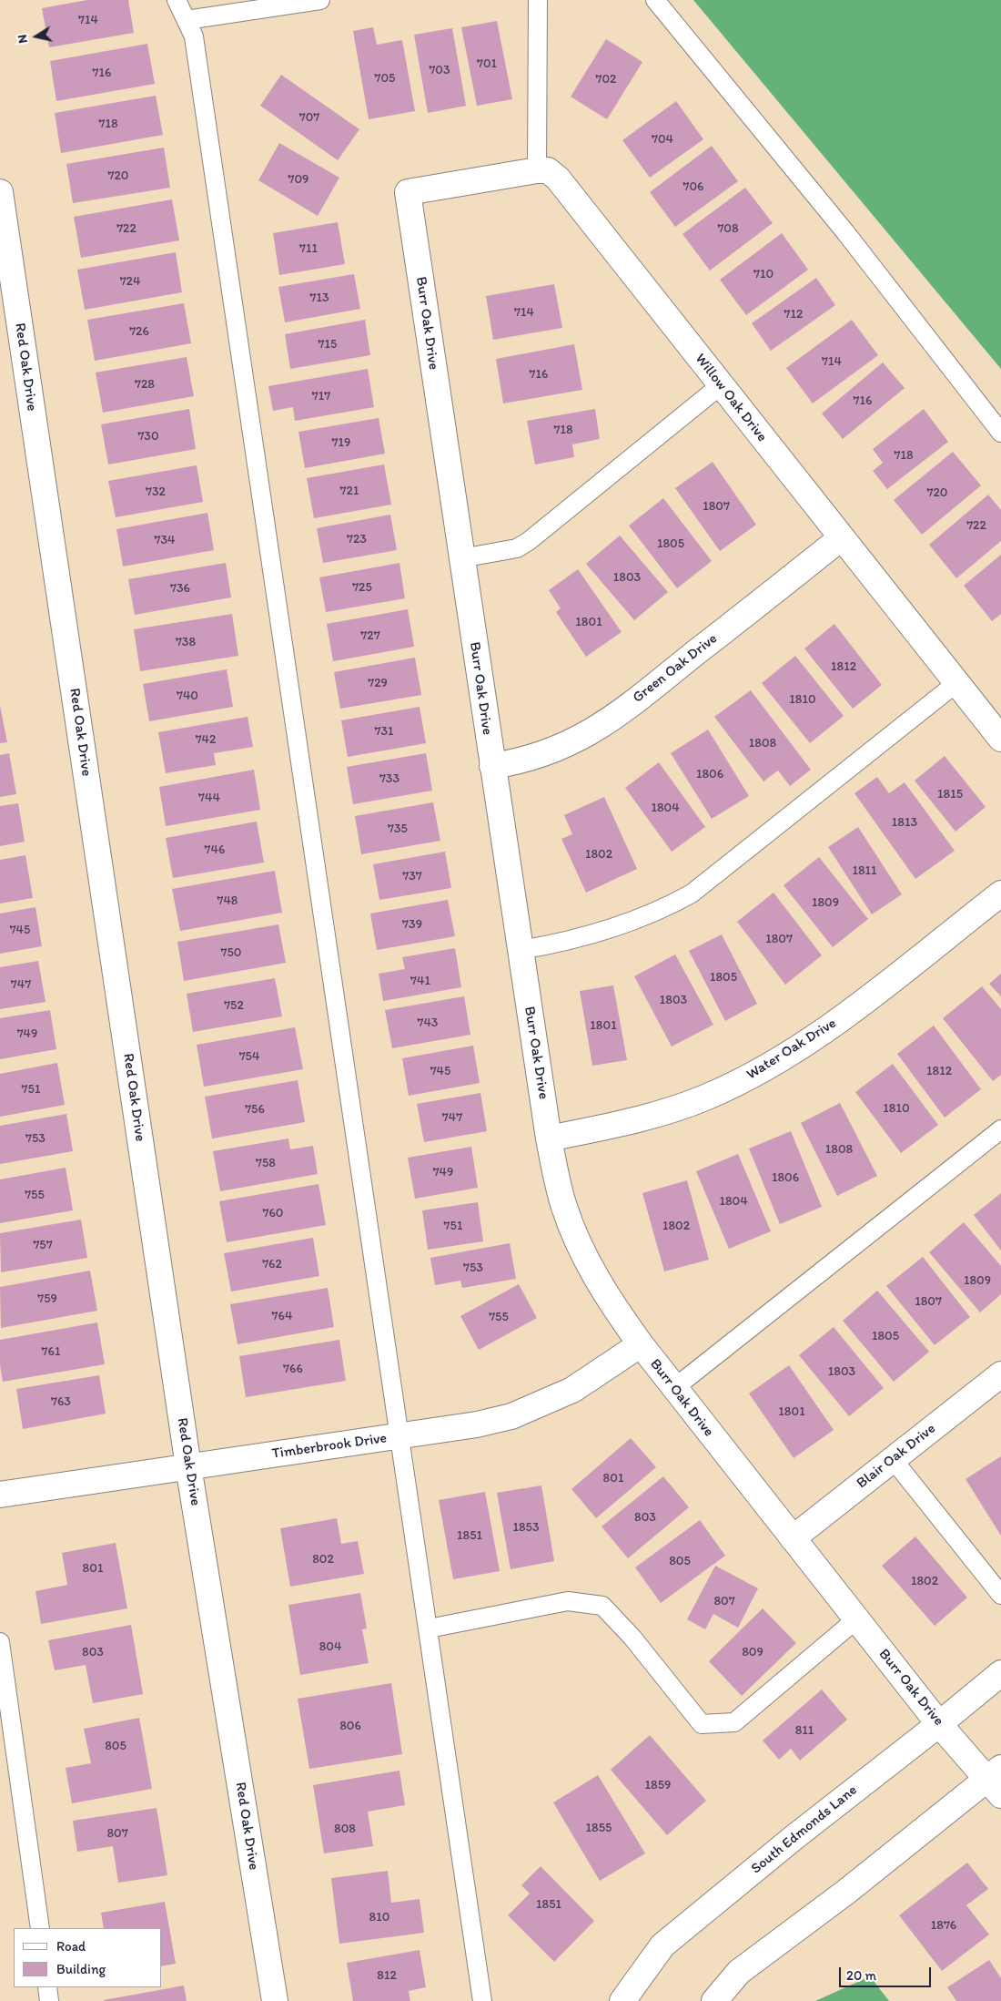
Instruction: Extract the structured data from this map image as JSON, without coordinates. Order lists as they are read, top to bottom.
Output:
{
  "streets": {
    "street": [
      "Burr Oak Drive",
      "Red Oak Drive",
      "Willow Oak Drive",
      "Green Oak Drive",
      "Water Oak Drive",
      "Timberbrook Drive",
      "Blair Oak Drive",
      "South Edmonds Lane"
    ]
  },
  "crossings": [
    ["Burr Oak Drive", "Willow Oak Drive"],
    ["Burr Oak Drive", "Green Oak Drive"],
    ["Burr Oak Drive", "Water Oak Drive"],
    ["Burr Oak Drive", "Timberbrook Drive"],
    ["Burr Oak Drive", "Blair Oak Drive"],
    ["Burr Oak Drive", "South Edmonds Lane"],
    ["Red Oak Drive", "Timberbrook Drive"],
    ["Willow Oak Drive", "Green Oak Drive"]
  ],
  "house_numbers": [
    "714",
    "701",
    "703",
    "716",
    "705",
    "702",
    "707",
    "718",
    "704",
    "720",
    "709",
    "706",
    "722",
    "708",
    "711",
    "710",
    "724",
    "713",
    "714",
    "712",
    "726",
    "715",
    "714",
    "716",
    "728",
    "717",
    "716",
    "718",
    "730",
    "719",
    "718",
    "721",
    "732",
    "720",
    "1807",
    "722",
    "723",
    "734",
    "1805",
    "1803",
    "725",
    "736",
    "1801",
    "727",
    "738",
    "1812",
    "729",
    "740",
    "1810",
    "731",
    "742",
    "1808",
    "1806",
    "733",
    "1815",
    "744",
    "1804",
    "1813",
    "735",
    "746",
    "1802",
    "1811",
    "737",
    "748",
    "1809",
    "739",
    "745",
    "1807",
    "750",
    "1805",
    "741",
    "747",
    "1803",
    "752",
    "743",
    "1801",
    "749",
    "754",
    "745",
    "1812",
    "751",
    "1810",
    "756",
    "747",
    "753",
    "1808",
    "758",
    "749",
    "1806",
    "755",
    "1804",
    "760",
    "751",
    "1802",
    "757",
    "762",
    "753",
    "1809",
    "759",
    "1807",
    "764",
    "755",
    "1805",
    "761",
    "766",
    "1803",
    "763",
    "1801",
    "801",
    "803",
    "1853",
    "1851",
    "802",
    "805",
    "801",
    "1802",
    "807",
    "804",
    "803",
    "809",
    "806",
    "811",
    "805",
    "1859",
    "1855",
    "808",
    "807",
    "1851",
    "810",
    "1876",
    "812"
  ],
  "legend": ["Road", "Building"],
  "scale_bar": "20 m",
  "north": "left"
}
